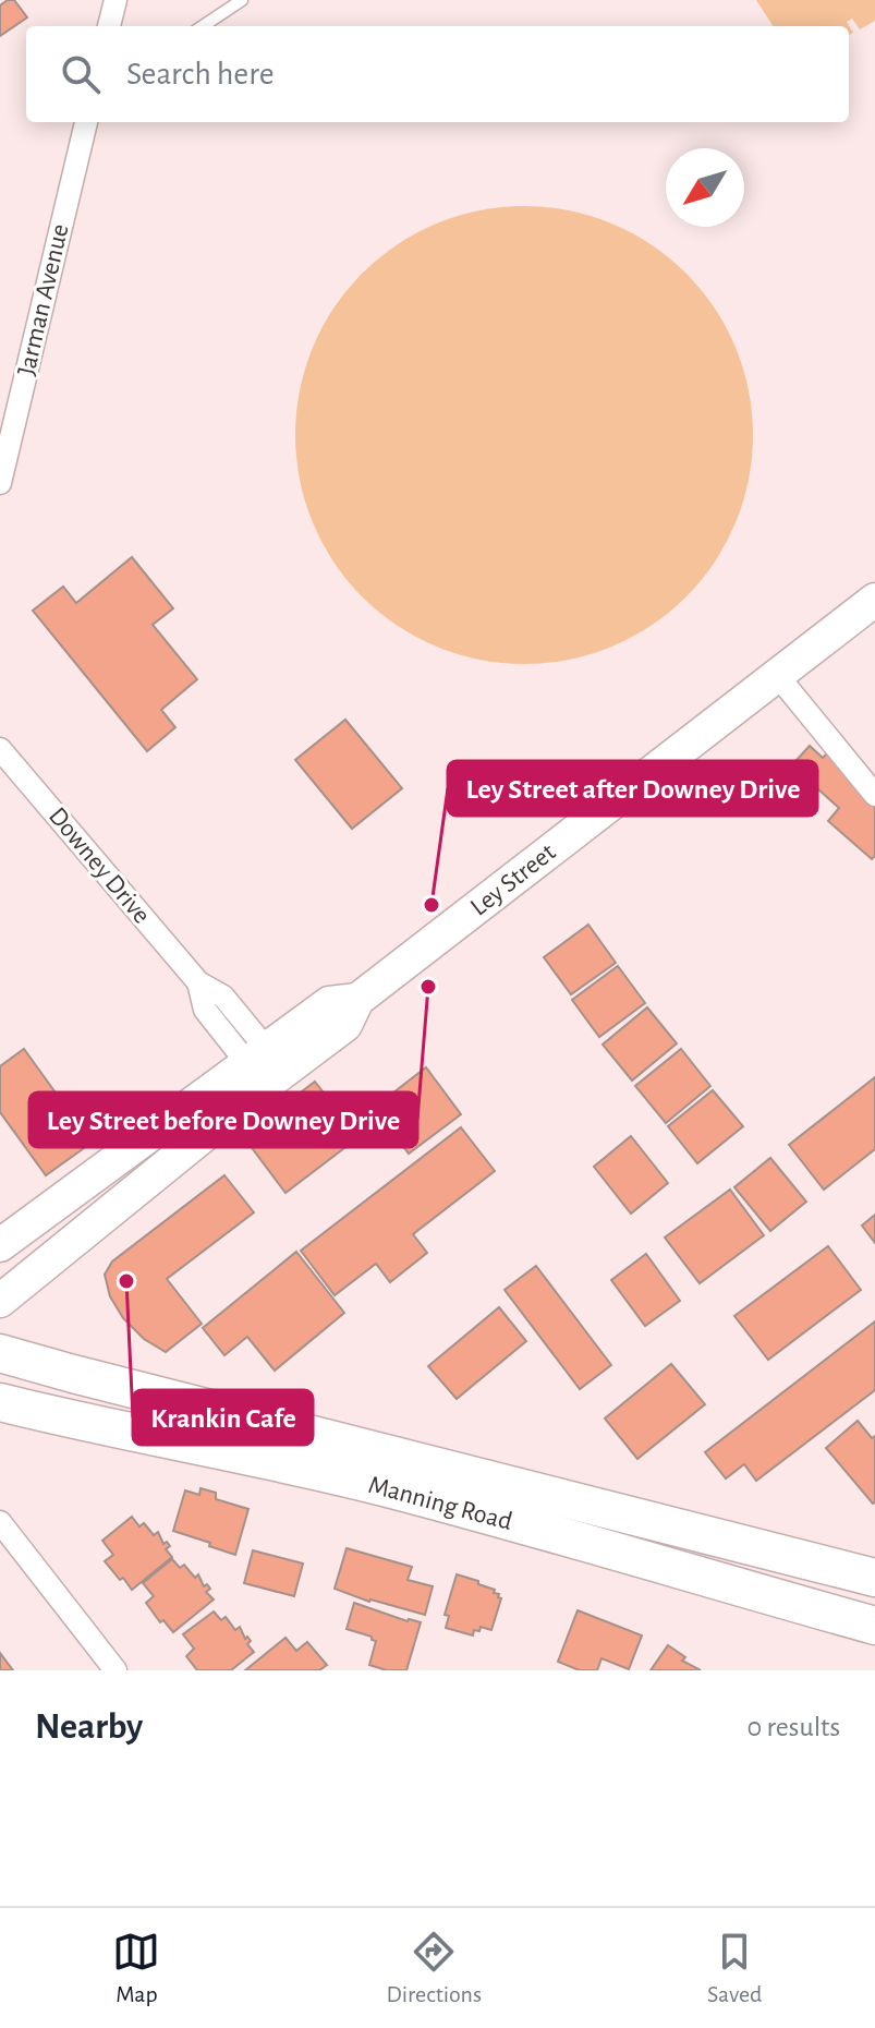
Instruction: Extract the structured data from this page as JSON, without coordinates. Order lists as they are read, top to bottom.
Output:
{
  "streets": {
    "main road": ["Manning Road"],
    "street": ["Jarman Avenue", "Downey Drive", "Ley Street"]
  },
  "crossings": [
    ["Downey Drive", "Ley Street"]
  ],
  "places": ["Ley Street after Downey Drive", "Ley Street before Downey Drive", "Krankin Cafe"],
  "north": "bottom left",
  "page": {
    "search": "Search here",
    "heading": ["Nearby", "0 results"],
    "nav": ["Map", "Directions", "Saved"]
  }
}
